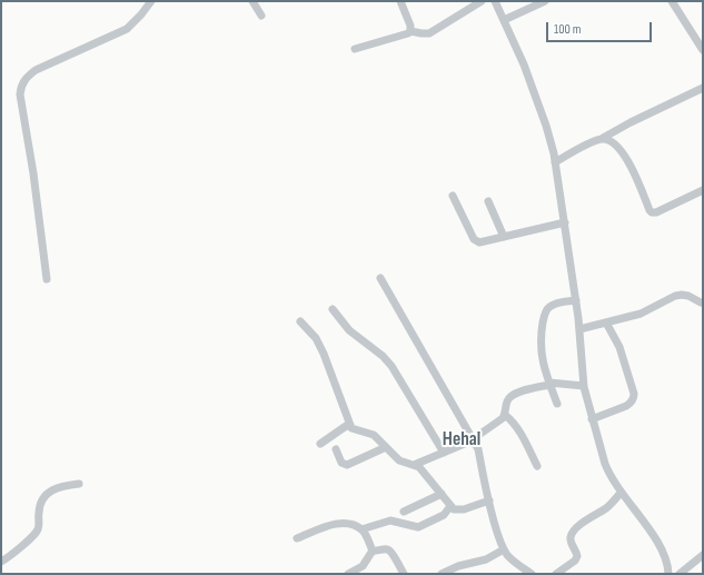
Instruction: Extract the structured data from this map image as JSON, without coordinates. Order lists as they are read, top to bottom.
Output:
{
  "districts": ["Hehal"],
  "scale_bar": "100 m"
}
